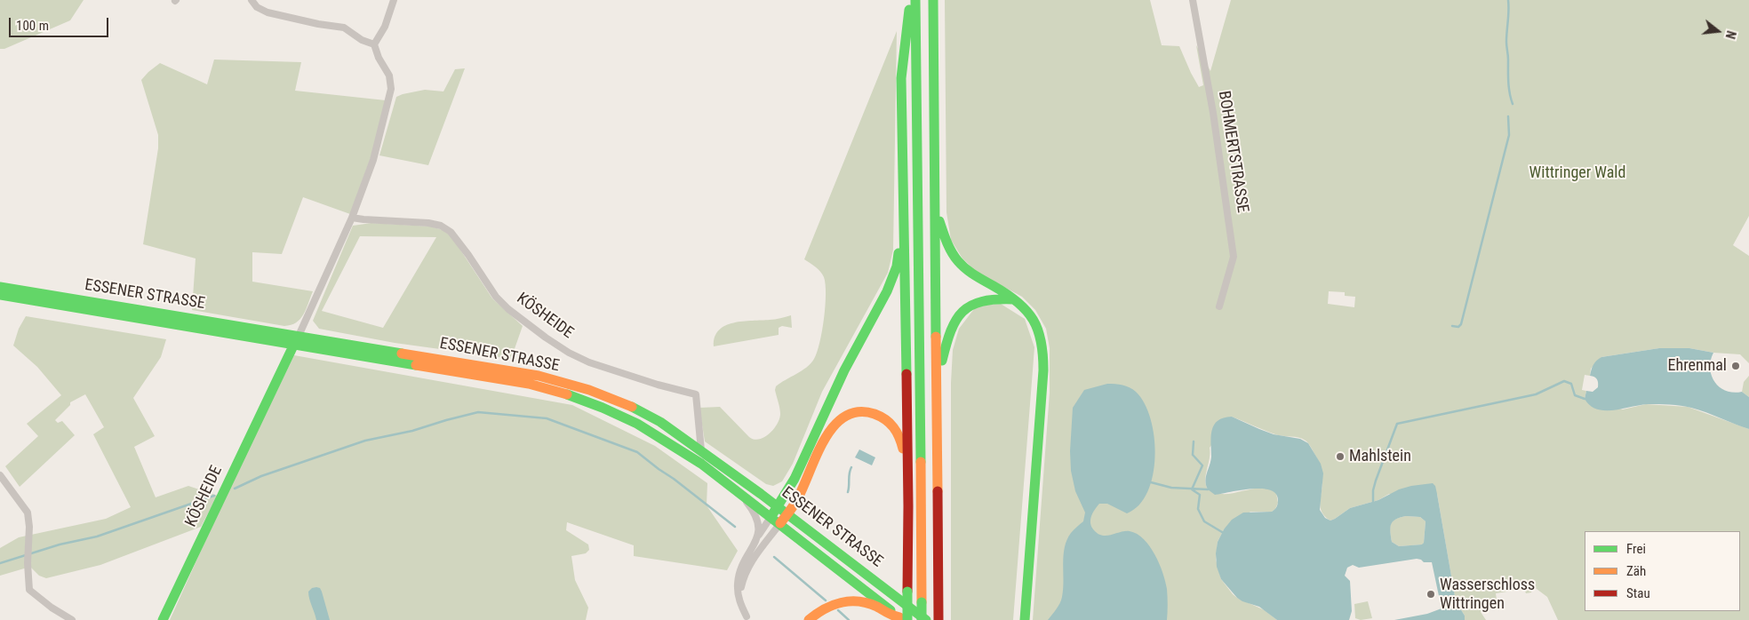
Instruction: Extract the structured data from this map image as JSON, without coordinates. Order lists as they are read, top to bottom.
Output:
{
  "streets": {
    "main road": ["ESSENER STRASSE", "KÖSHEIDE"],
    "street": ["BOHMERTSTRASSE"]
  },
  "crossings": [
    ["ESSENER STRASSE", "KÖSHEIDE"]
  ],
  "parks": ["Wittringer Wald"],
  "places": ["Ehrenmal", "Mahlstein", "Wasserschloss Wittringen"],
  "legend": ["Frei", "Zäh", "Stau"],
  "scale_bar": "100 m",
  "north": "right"
}
